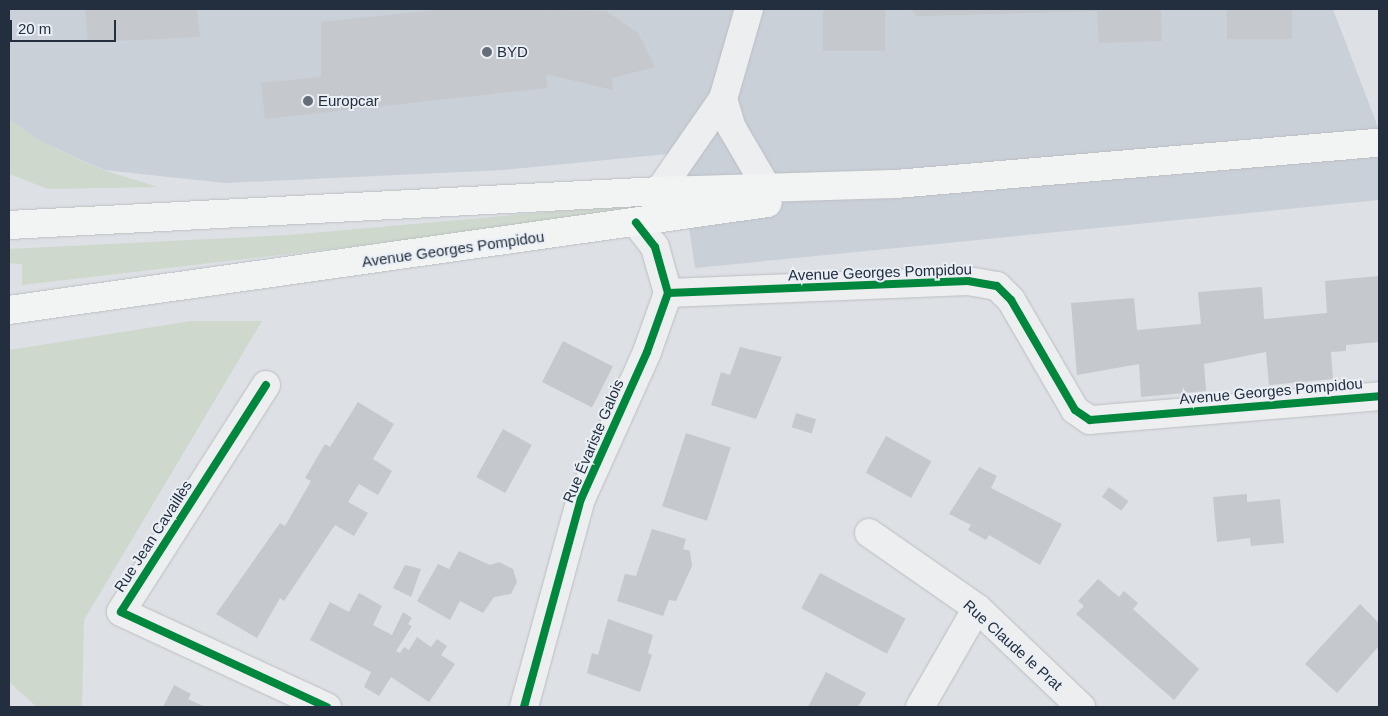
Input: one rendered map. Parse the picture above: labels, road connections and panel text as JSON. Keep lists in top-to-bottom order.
{
  "streets": {
    "main road": ["Avenue Georges Pompidou"],
    "street": ["Rue Évariste Galois", "Rue Jean Cavaillès", "Rue Claude le Prat"]
  },
  "crossings": [
    ["Avenue Georges Pompidou", "Rue Évariste Galois"]
  ],
  "places": ["BYD", "Europcar"],
  "scale_bar": "20 m"
}
